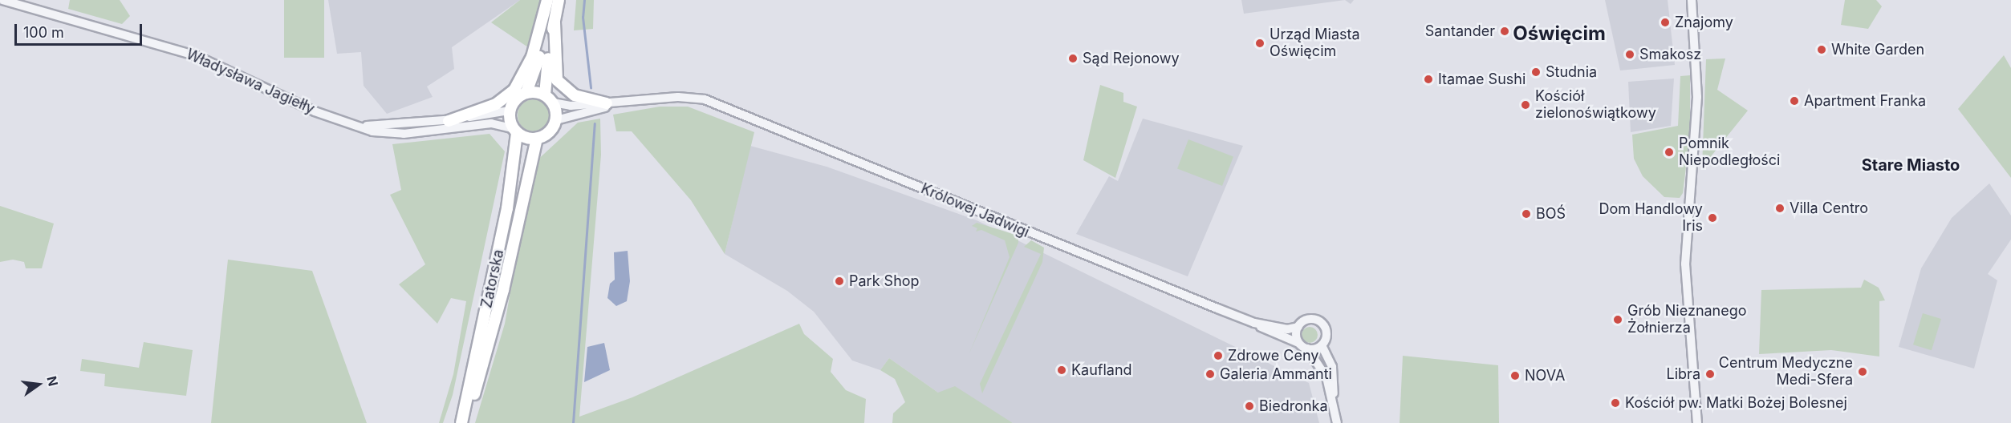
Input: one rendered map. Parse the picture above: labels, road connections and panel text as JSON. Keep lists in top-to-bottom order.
{
  "streets": {
    "main road": ["Zatorska"],
    "street": ["Władysława Jagiełły", "Królowej Jadwigi"]
  },
  "crossings": [
    ["Władysława Jagiełły", "Zatorska"]
  ],
  "districts": ["Oświęcim", "Stare Miasto"],
  "places": [
    "Znajomy",
    "Santander",
    "Urząd Miasta Oświęcim",
    "White Garden",
    "Smakosz",
    "Sąd Rejonowy",
    "Studnia",
    "Itamae Sushi",
    "Apartment Franka",
    "Kościół zielonoświątkowy",
    "Pomnik Niepodległości",
    "Villa Centro",
    "BOŚ",
    "Dom Handlowy Iris",
    "Park Shop",
    "Grób Nieznanego Żołnierza",
    "Zdrowe Ceny",
    "Kaufland",
    "Centrum Medyczne Medi-Sfera",
    "Galeria Ammanti",
    "Libra",
    "NOVA",
    "Kościół pw. Matki Bożej Bolesnej",
    "Biedronka"
  ],
  "scale_bar": "100 m",
  "north": "right"
}
